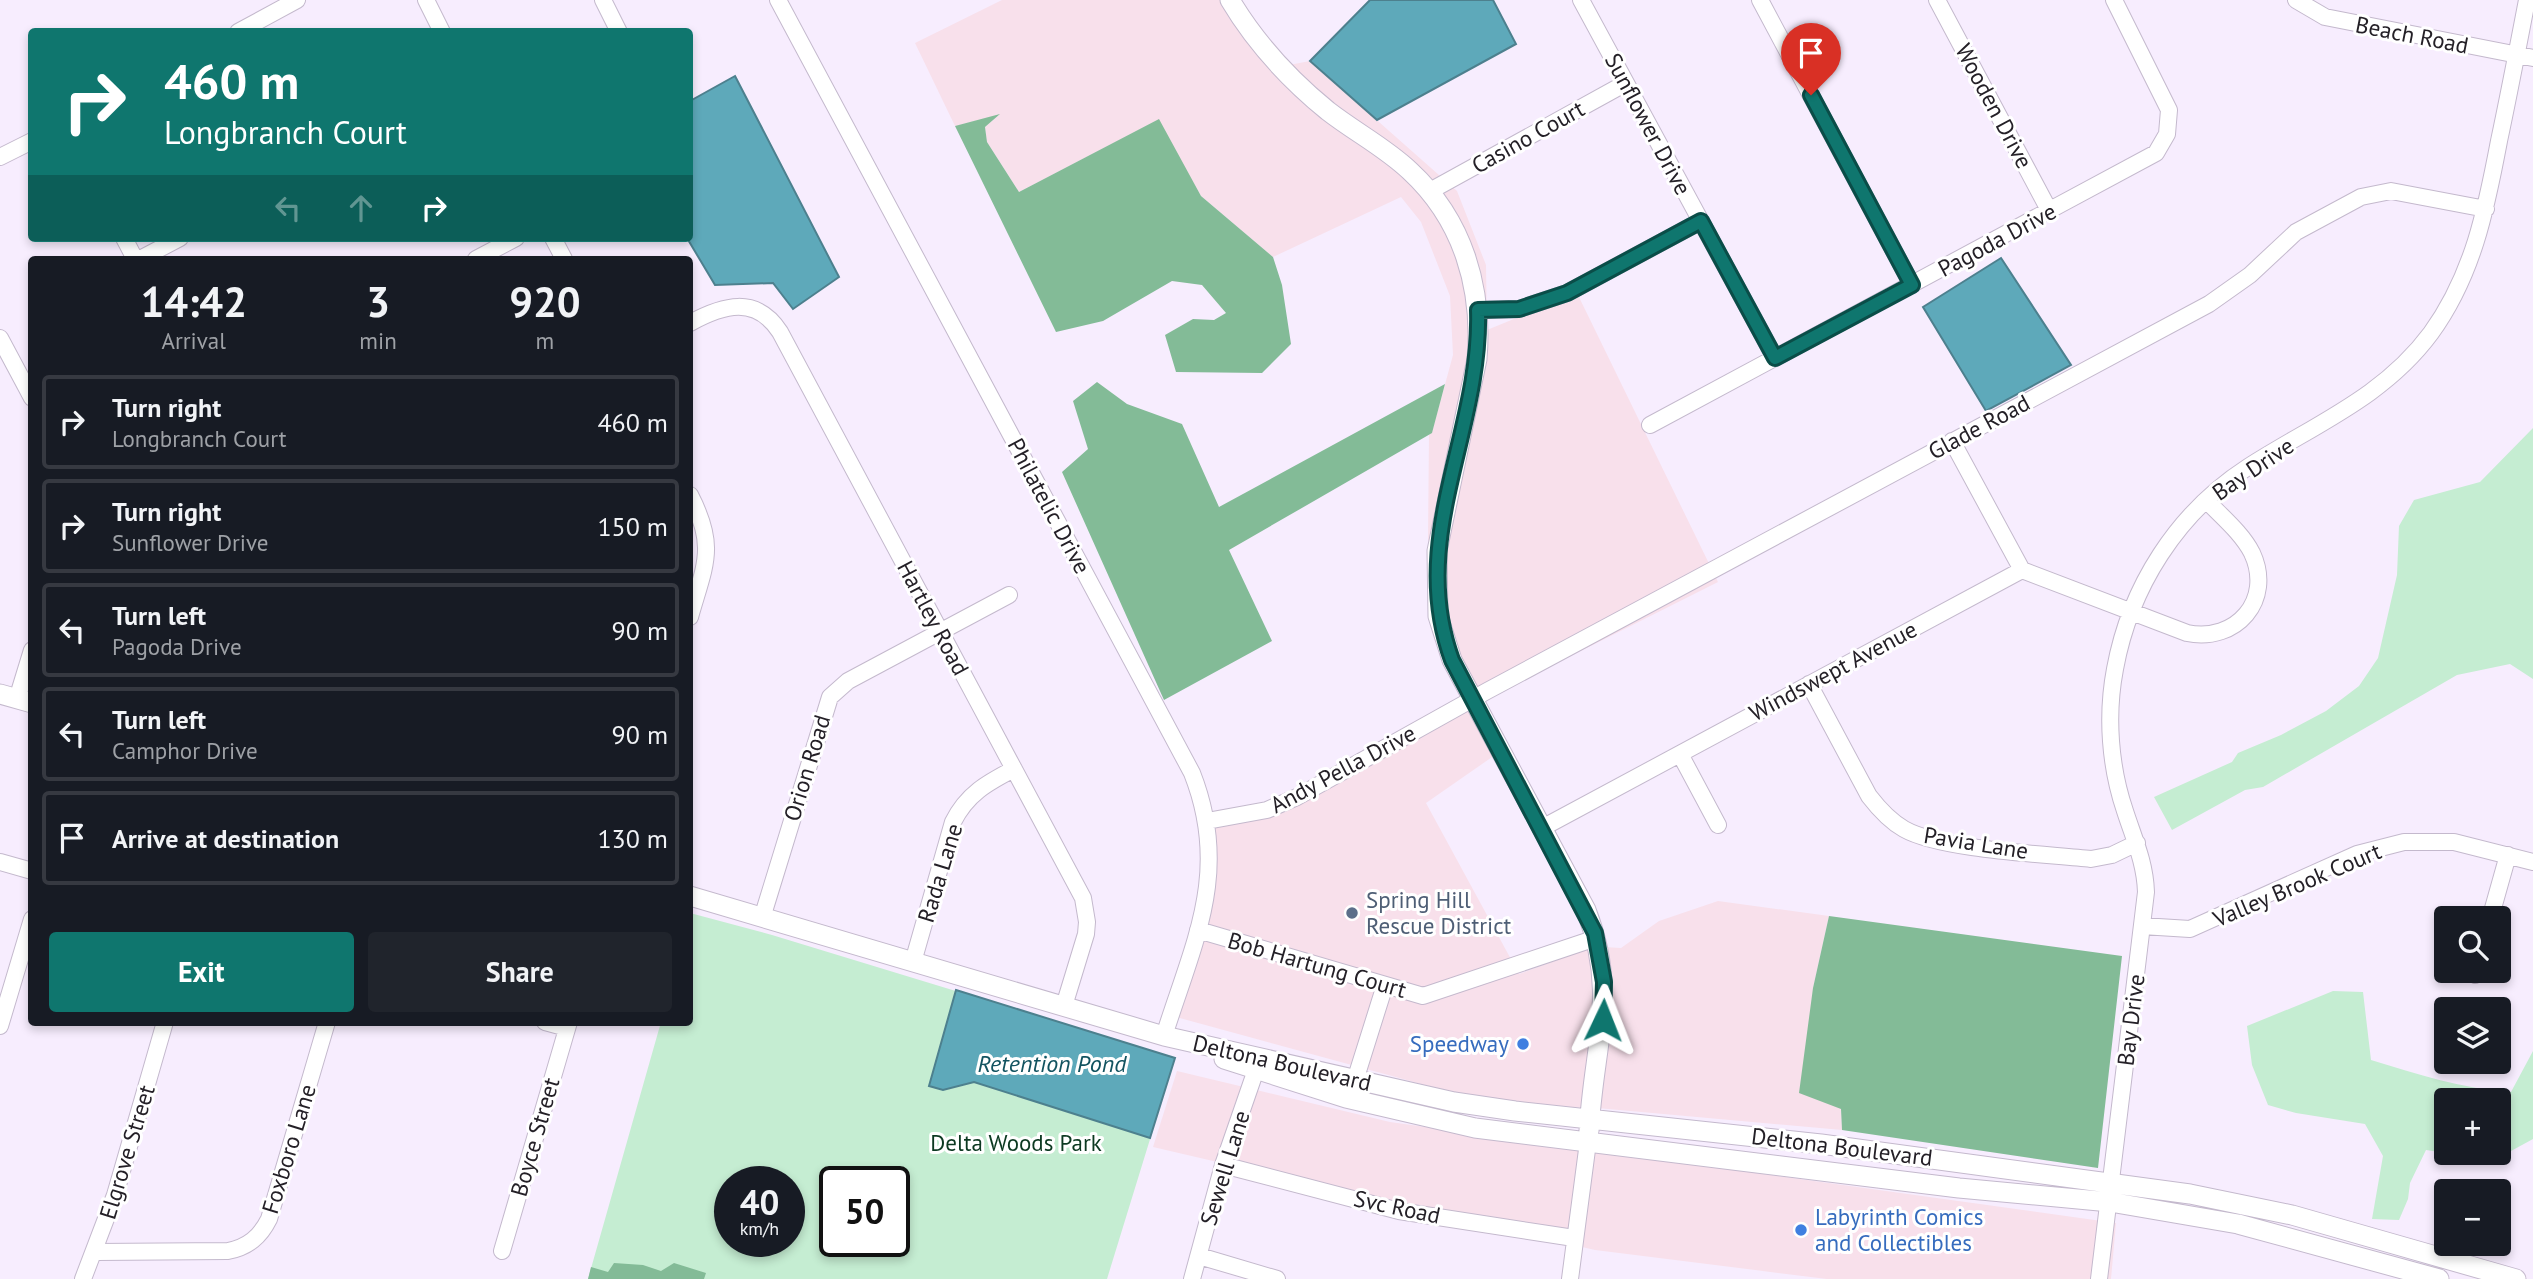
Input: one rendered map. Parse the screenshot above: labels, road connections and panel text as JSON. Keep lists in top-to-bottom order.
{
  "streets": {
    "main road": ["Deltona Boulevard"],
    "street": [
      "Beach Road",
      "Wooden Drive",
      "Sunflower Drive",
      "Casino Court",
      "Pagoda Drive",
      "Glade Road",
      "Bay Drive",
      "Philatelic Drive",
      "Hartley Road",
      "Windswept Avenue",
      "Orion Road",
      "Andy Pella Drive",
      "Pavia Lane",
      "Rada Lane",
      "Valley Brook Court",
      "Bob Hartung Court",
      "Boyce Street",
      "Foxboro Lane",
      "Elgrove Street",
      "Sewell Lane",
      "Svc Road"
    ]
  },
  "crossings": [
    ["Beach Road", "Bay Drive"],
    ["Wooden Drive", "Pagoda Drive"],
    ["Sunflower Drive", "Casino Court"],
    ["Sunflower Drive", "Pagoda Drive"],
    ["Glade Road", "Bay Drive"],
    ["Glade Road", "Andy Pella Drive"],
    ["Bay Drive", "Pavia Lane"],
    ["Bay Drive", "Valley Brook Court"],
    ["Bay Drive", "Deltona Boulevard"],
    ["Philatelic Drive", "Andy Pella Drive"],
    ["Philatelic Drive", "Bob Hartung Court"],
    ["Philatelic Drive", "Deltona Boulevard"],
    ["Hartley Road", "Orion Road"],
    ["Hartley Road", "Rada Lane"],
    ["Hartley Road", "Deltona Boulevard"],
    ["Windswept Avenue", "Pavia Lane"],
    ["Orion Road", "Deltona Boulevard"],
    ["Rada Lane", "Deltona Boulevard"],
    ["Deltona Boulevard", "Sewell Lane"],
    ["Foxboro Lane", "Elgrove Street"],
    ["Sewell Lane", "Svc Road"]
  ],
  "water": ["Retention Pond"],
  "parks": ["Delta Woods Park"],
  "places": ["Spring Hill Rescue District", "Speedway", "Labyrinth Comics and Collectibles"],
  "page": {
    "turn": ["460 m", "Longbranch Court"],
    "eta": [
      "14:42",
      "Arrival",
      "3",
      "min",
      "920",
      "m"
    ],
    "list": [
      {
        "name": "Turn right",
        "note": "Longbranch Court",
        "value": "460 m"
      },
      {
        "name": "Turn right",
        "note": "Sunflower Drive",
        "value": "150 m"
      },
      {
        "name": "Turn left",
        "note": "Pagoda Drive",
        "value": "90 m"
      },
      {
        "name": "Turn left",
        "note": "Camphor Drive",
        "value": "90 m"
      },
      {
        "name": "Arrive at destination",
        "value": "130 m"
      }
    ],
    "map_buttons": ["+", "−"],
    "buttons": ["Exit", "Share"],
    "speed": "40 km/h",
    "limit": "50"
  }
}
